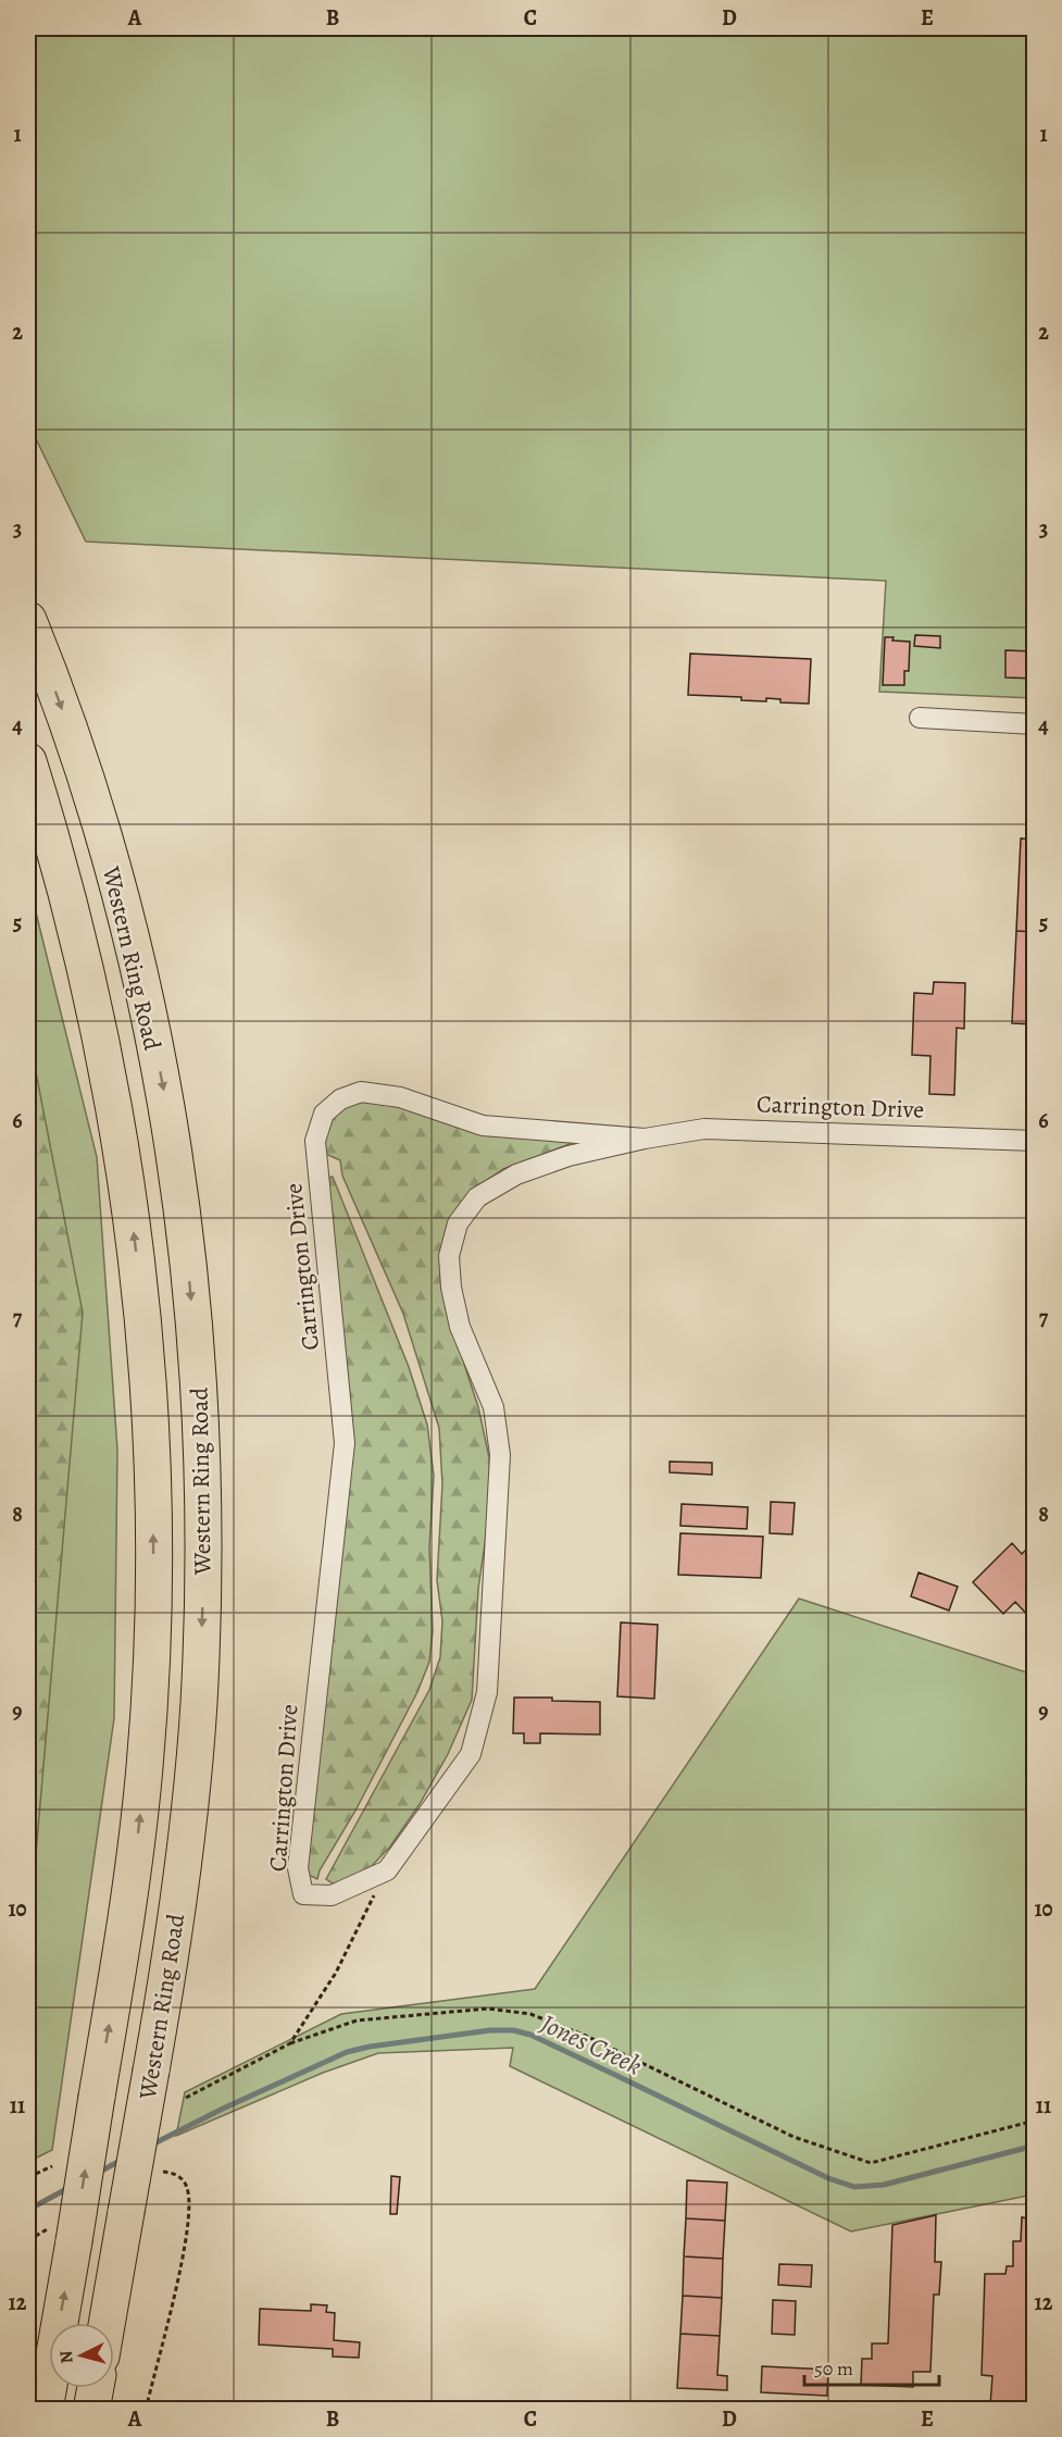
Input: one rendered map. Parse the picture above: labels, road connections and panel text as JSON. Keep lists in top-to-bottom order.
{
  "streets": {
    "highway": ["Western Ring Road"],
    "street": ["Carrington Drive"]
  },
  "water": ["Jones Creek"],
  "scale_bar": "50 m",
  "north": "left",
  "grid": {
    "columns": [
      "A",
      "B",
      "C",
      "D",
      "E"
    ],
    "rows": [
      "1",
      "2",
      "3",
      "4",
      "5",
      "6",
      "7",
      "8",
      "9",
      "10",
      "11",
      "12"
    ]
  }
}
